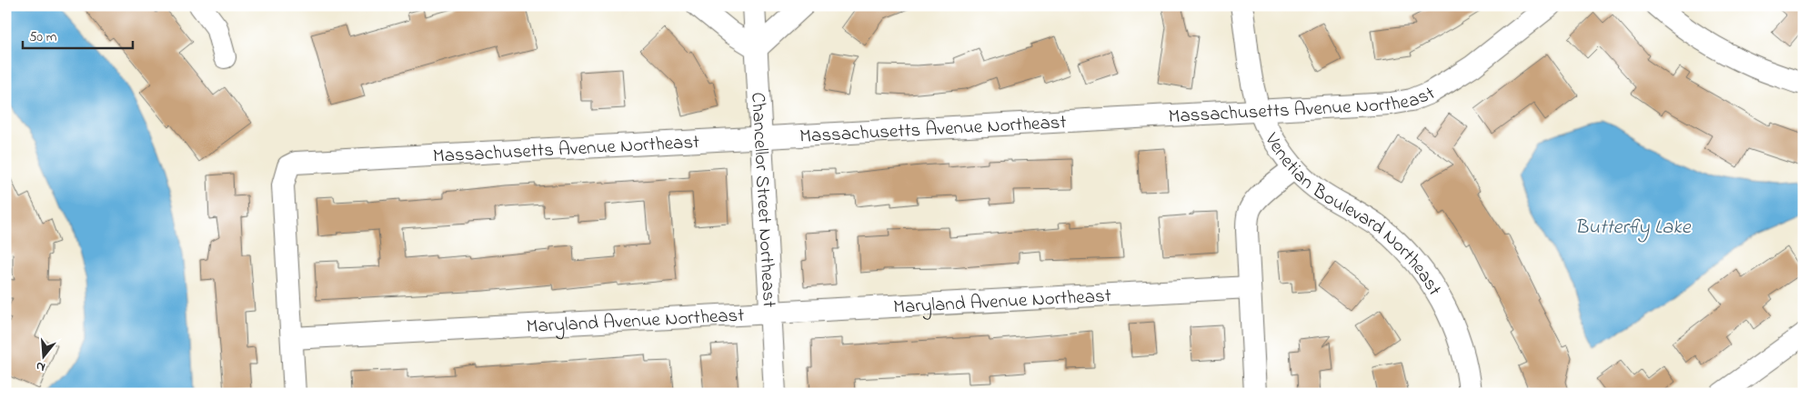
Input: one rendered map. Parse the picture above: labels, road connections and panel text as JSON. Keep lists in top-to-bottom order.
{
  "streets": {
    "street": [
      "Massachusetts Avenue Northeast",
      "Chancellor Street Northeast",
      "Venetian Boulevard Northeast",
      "Maryland Avenue Northeast"
    ]
  },
  "crossings": [
    ["Massachusetts Avenue Northeast", "Chancellor Street Northeast"],
    ["Massachusetts Avenue Northeast", "Venetian Boulevard Northeast"],
    ["Massachusetts Avenue Northeast", "Maryland Avenue Northeast"],
    ["Chancellor Street Northeast", "Maryland Avenue Northeast"]
  ],
  "water": ["Butterfly Lake"],
  "scale_bar": "50 m",
  "north": "bottom"
}
